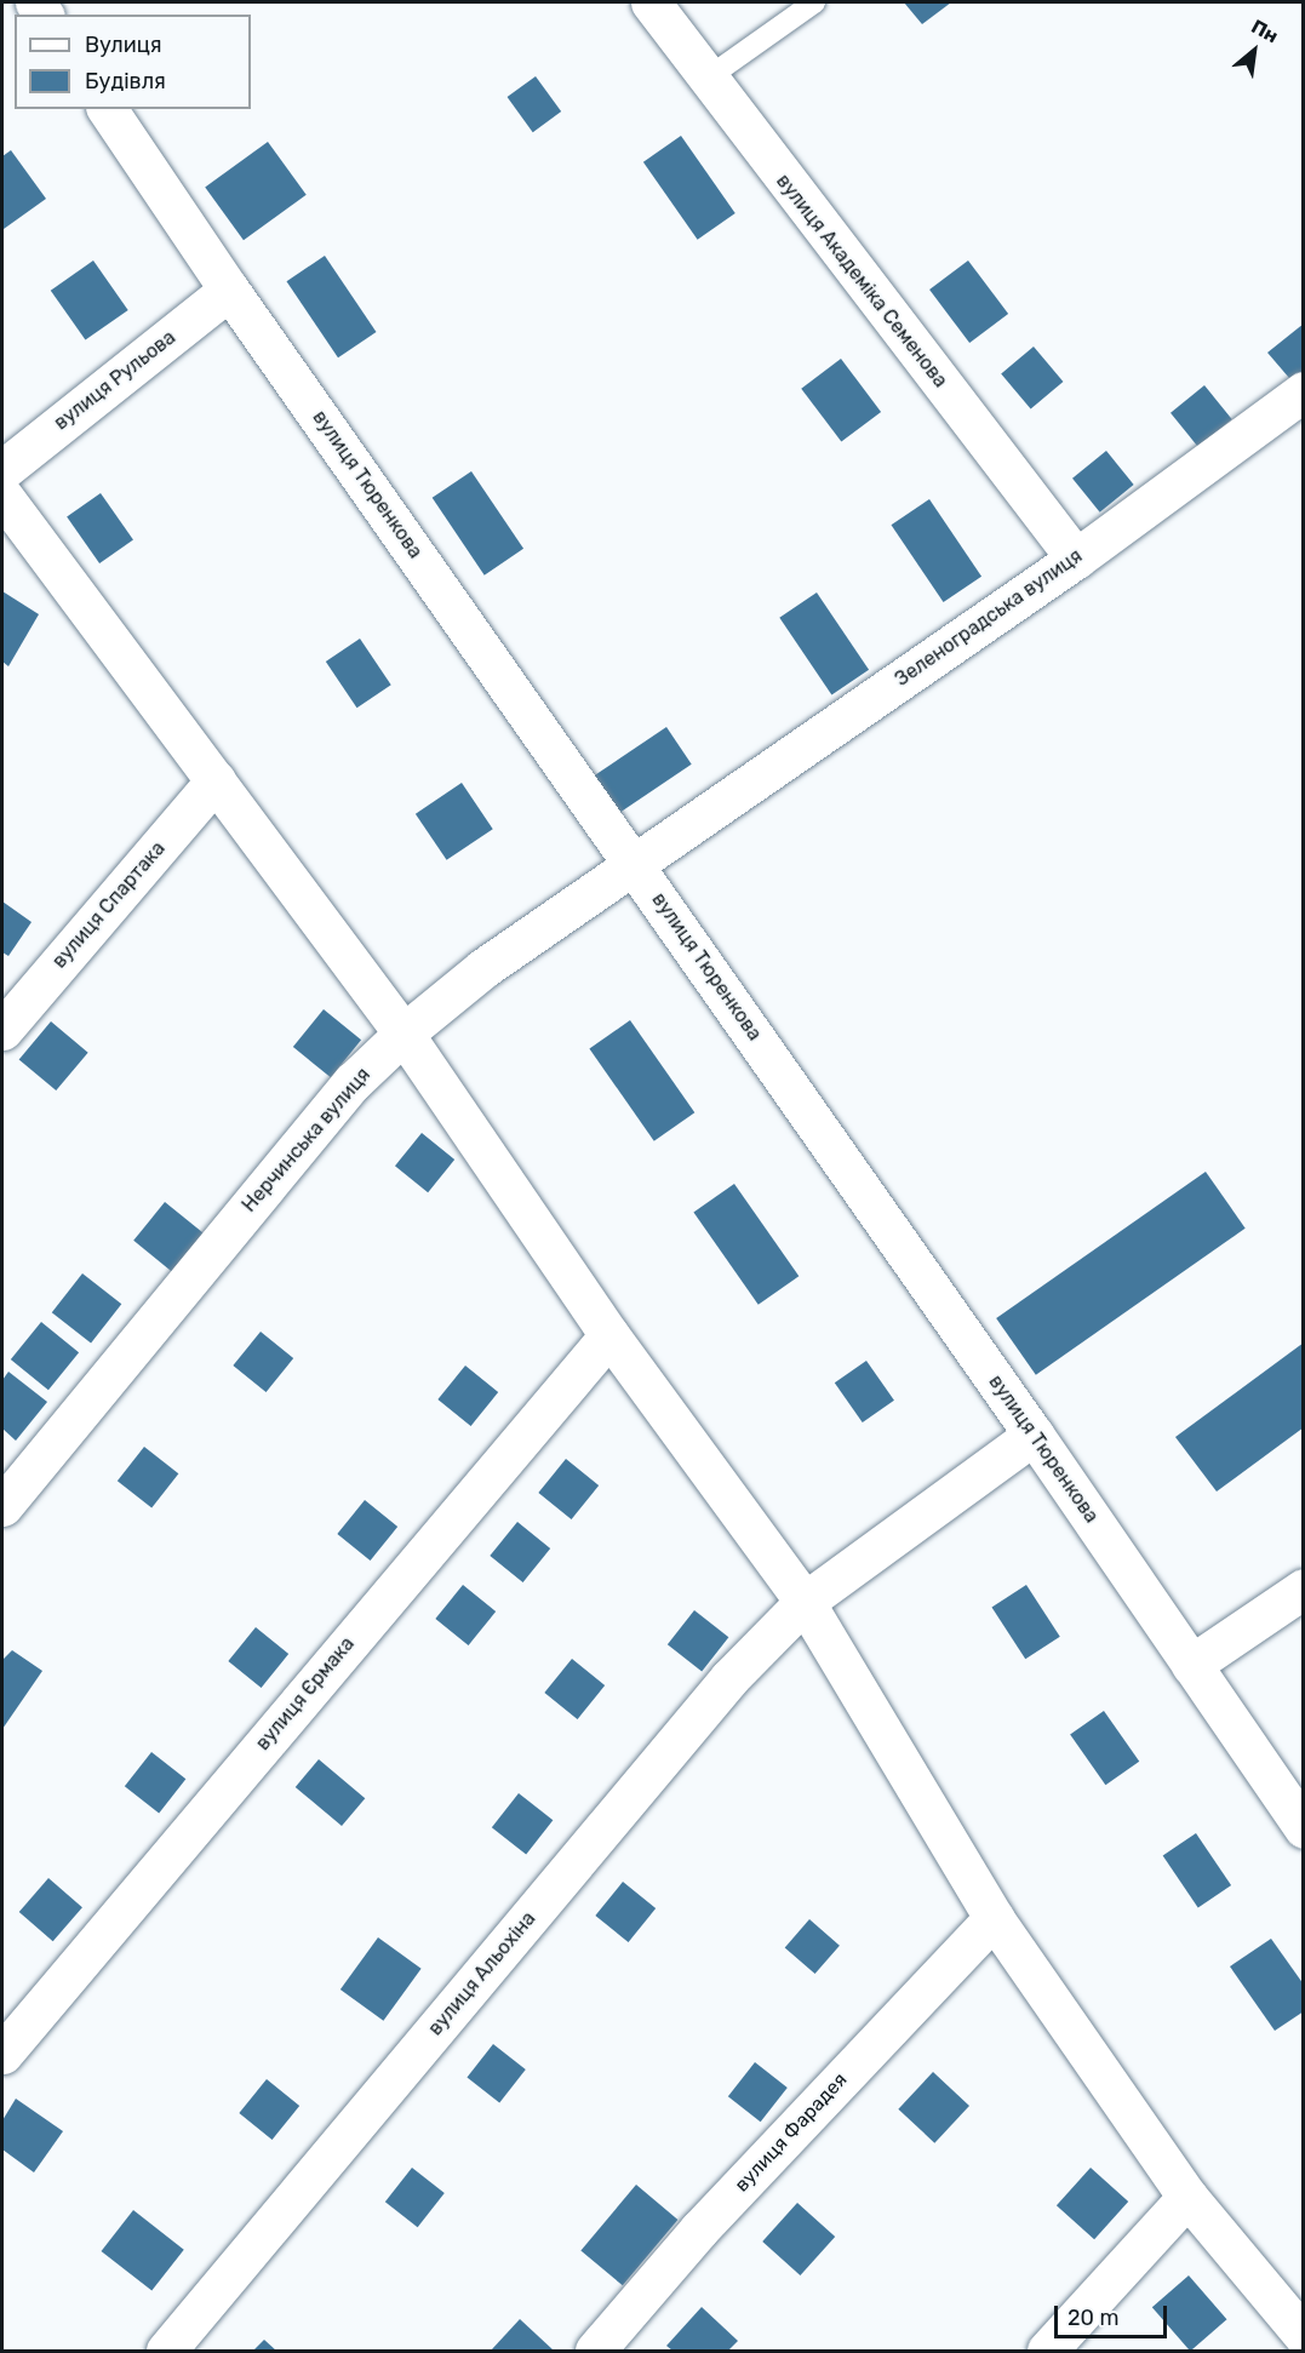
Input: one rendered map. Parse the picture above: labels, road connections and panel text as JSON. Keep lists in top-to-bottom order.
{
  "streets": {
    "street": [
      "вулиця Академіка Семенова",
      "вулиця Рульова",
      "вулиця Тюренкова",
      "Зеленоградська вулиця",
      "вулиця Спартака",
      "Нерчинська вулиця",
      "вулиця Єрмака",
      "вулиця Альохіна",
      "вулиця Фарадея"
    ]
  },
  "crossings": [
    ["вулиця Академіка Семенова", "Зеленоградська вулиця"],
    ["вулиця Рульова", "вулиця Тюренкова"],
    ["вулиця Тюренкова", "Нерчинська вулиця"],
    ["вулиця Тюренкова", "вулиця Альохіна"],
    ["Зеленоградська вулиця", "Нерчинська вулиця"]
  ],
  "legend": ["Вулиця", "Будівля"],
  "scale_bar": "20 m",
  "north": "top right"
}
